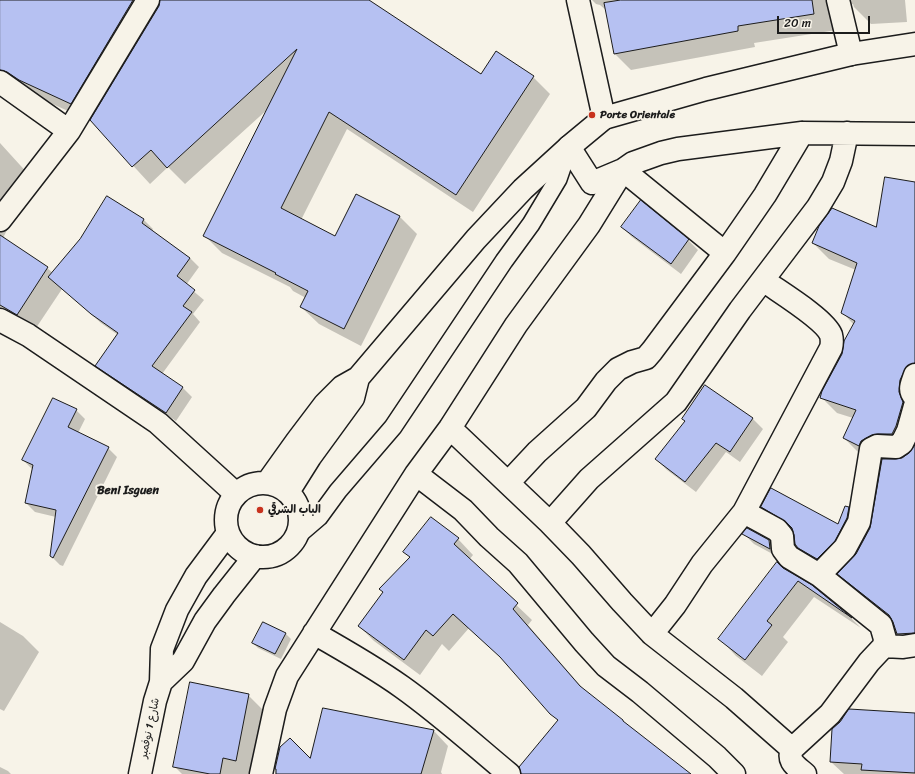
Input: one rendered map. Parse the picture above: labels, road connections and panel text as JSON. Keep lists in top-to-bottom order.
{
  "streets": {
    "street": ["شارع 1 نوفمبر"]
  },
  "districts": ["Beni Isguen"],
  "places": ["Porte Orientale", "الباب الشرقي"],
  "scale_bar": "20 m"
}
